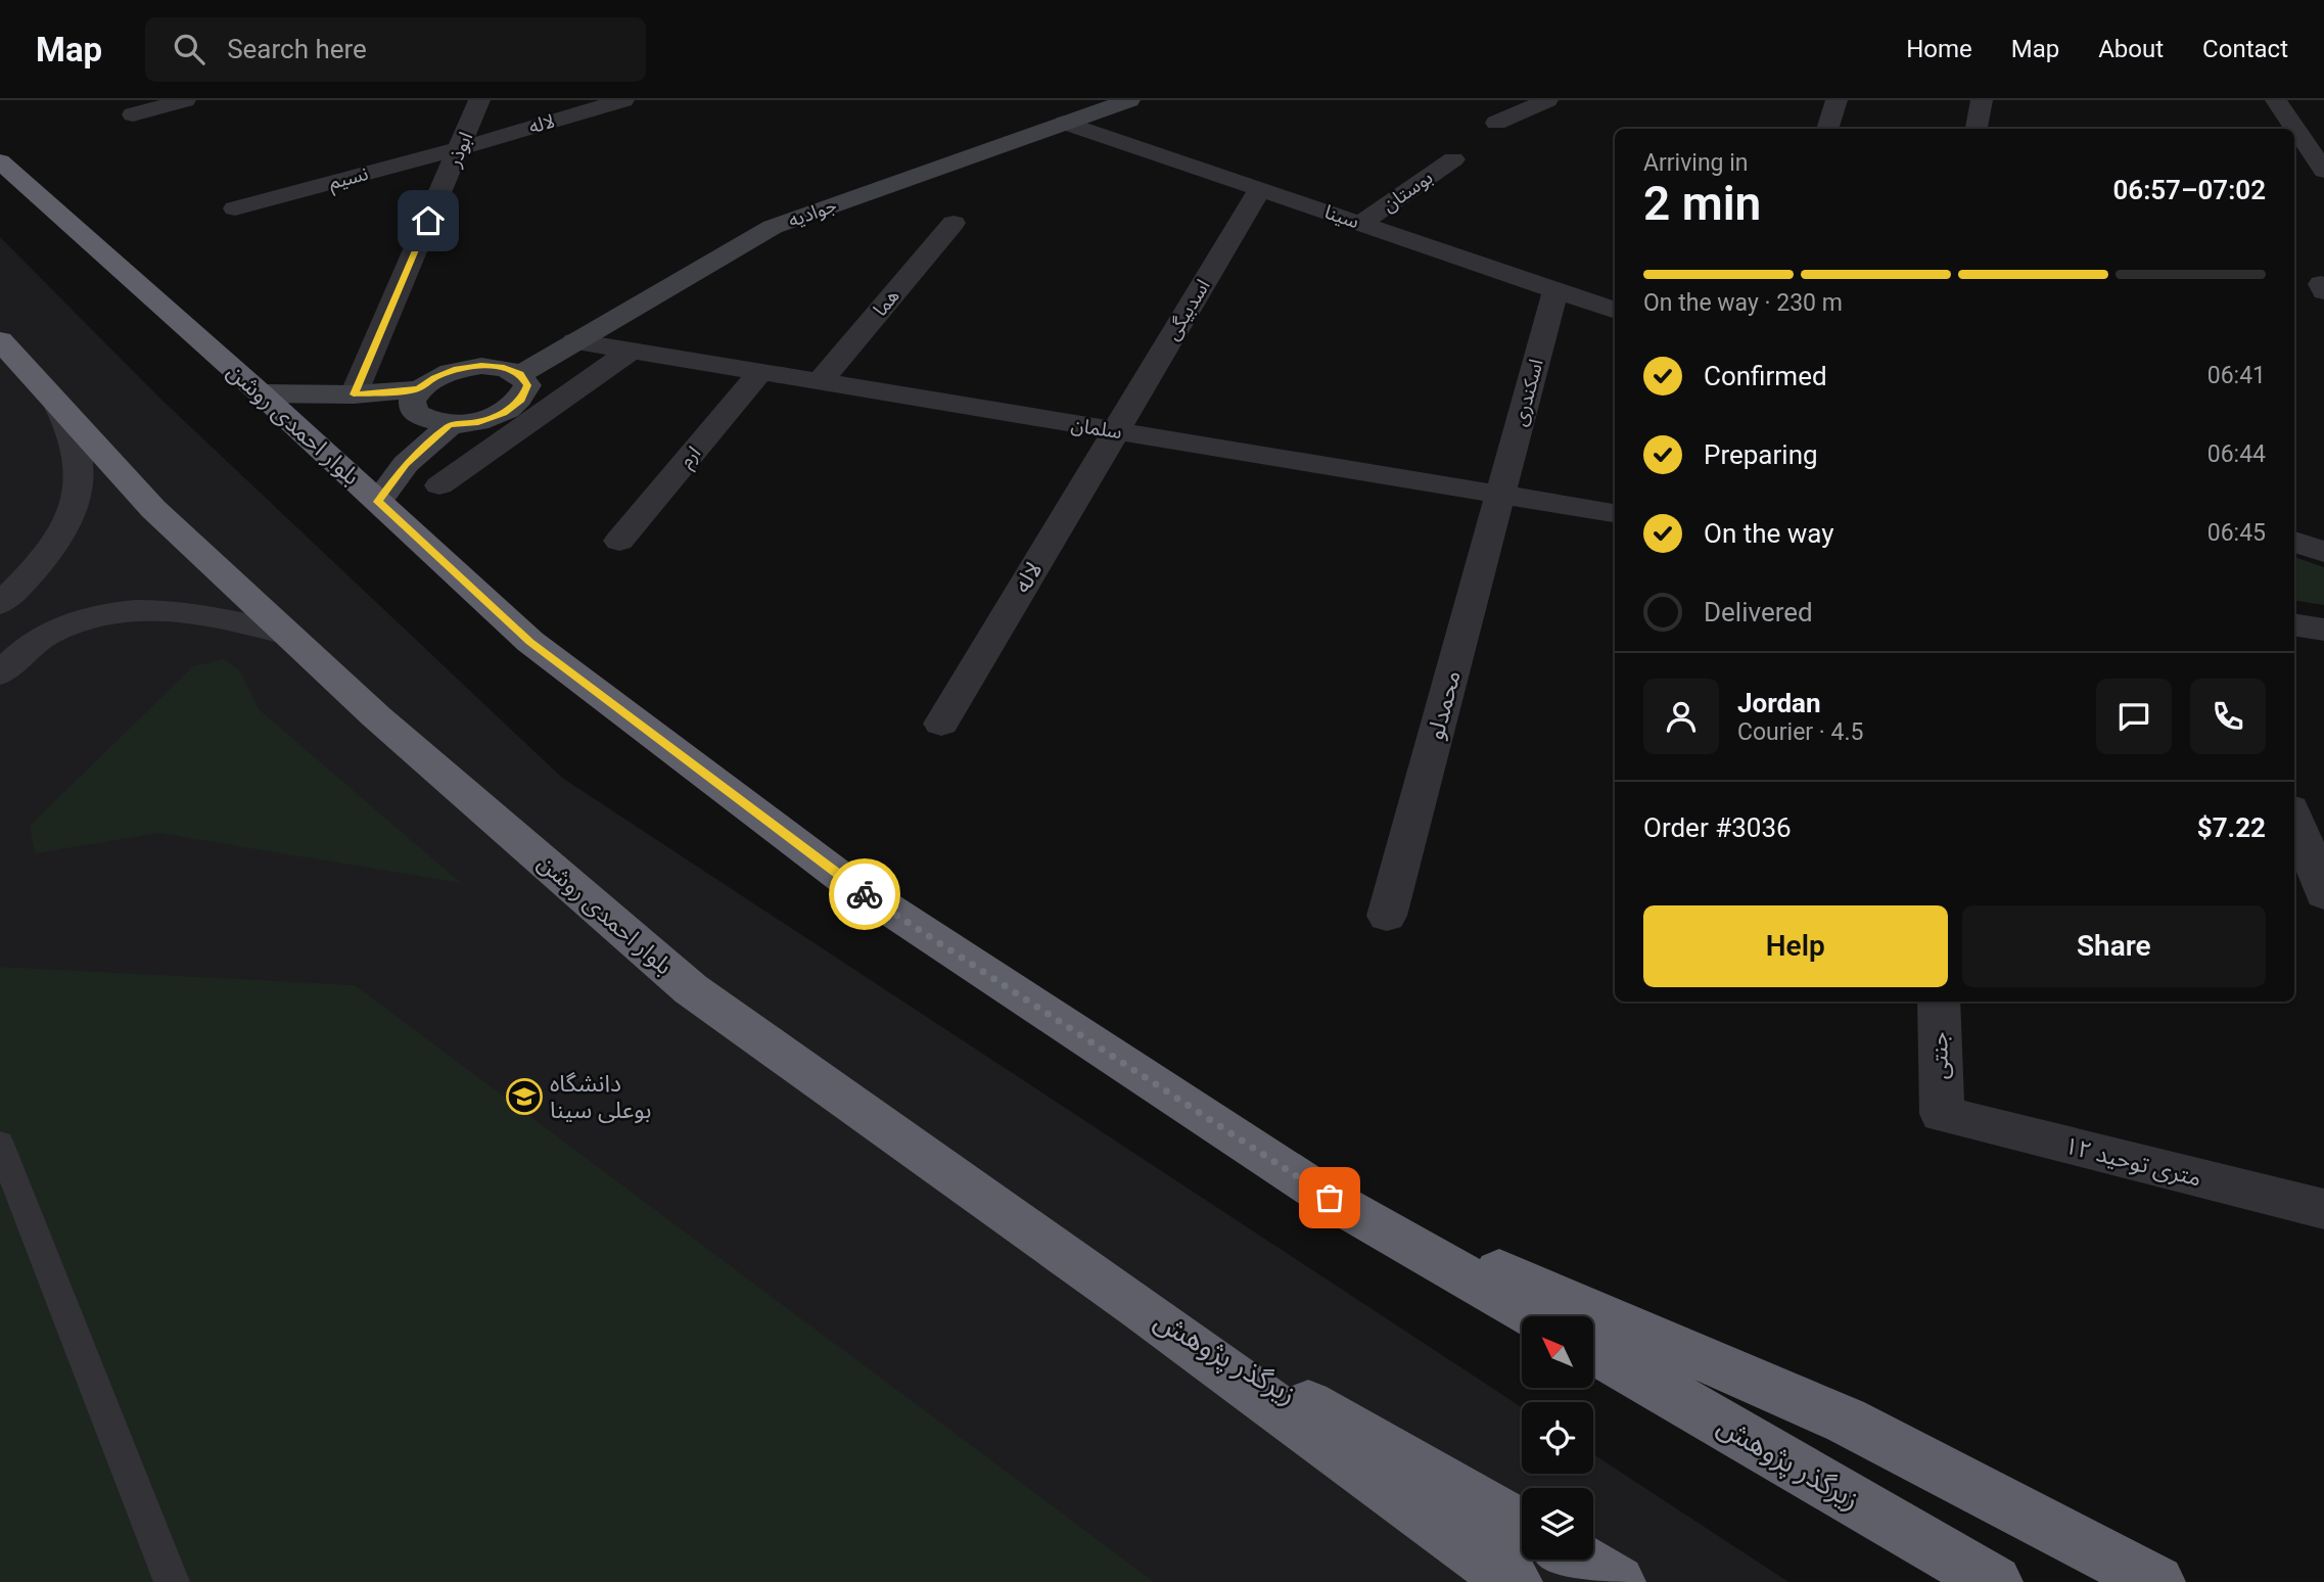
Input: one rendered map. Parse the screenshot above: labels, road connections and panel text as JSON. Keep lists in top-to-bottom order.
{
  "streets": {
    "highway": ["بلوار احمدی روشن", "زیرگذر پژوهش"],
    "main road": ["جوادیه"],
    "street": [
      "لاله",
      "ابوذر",
      "نسیم",
      "بوستان",
      "سینا",
      "هما",
      "اسدبیگی",
      "اسکندری",
      "سلمان",
      "ارم",
      "محمدلو",
      "جنتی",
      "۱۲ متری توحید"
    ]
  },
  "crossings": [
    ["لاله", "ابوذر"],
    ["لاله", "نسیم"],
    ["لاله", "اسدبیگی"],
    ["لاله", "سلمان"],
    ["ابوذر", "نسیم"],
    ["بوستان", "سینا"],
    ["جوادیه", "سینا"],
    ["جوادیه", "سلمان"],
    ["سینا", "اسدبیگی"],
    ["سینا", "اسکندری"],
    ["هما", "سلمان"],
    ["اسدبیگی", "سلمان"],
    ["اسکندری", "سلمان"],
    ["اسکندری", "محمدلو"],
    ["بلوار احمدی روشن", "زیرگذر پژوهش"],
    ["سلمان", "ارم"],
    ["سلمان", "محمدلو"],
    ["جنتی", "۱۲ متری توحید"]
  ],
  "places": {
    "school or university": ["دانشگاه بوعلی سینا"]
  },
  "north": "top left",
  "page": {
    "header": "Map",
    "search": "Search here",
    "nav": [
      "Home",
      "Map",
      "About",
      "Contact"
    ],
    "heading": ["2 min", "Arriving in", "06:57–07:02"],
    "panel": [
      "Jordan",
      "Courier · 4.5",
      "Order #3036",
      "$7.22"
    ],
    "bar": "On the way · 230 m",
    "list": [
      ["Confirmed", "06:41"],
      ["Preparing", "06:44"],
      ["On the way", "06:45"],
      "Delivered"
    ],
    "buttons": ["Help", "Share"]
  }
}
